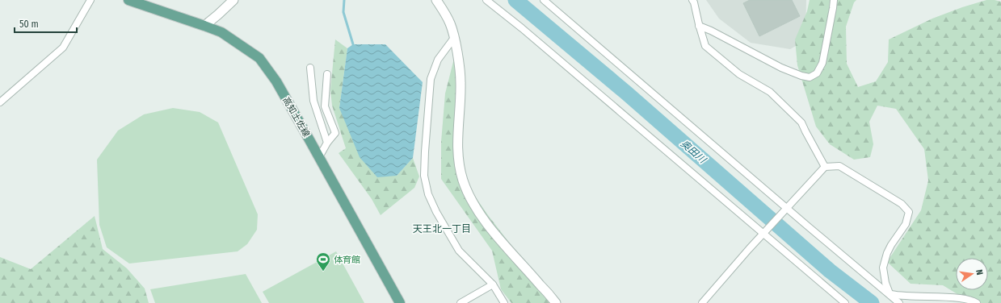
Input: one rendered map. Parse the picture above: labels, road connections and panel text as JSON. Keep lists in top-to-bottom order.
{
  "streets": {
    "main road": ["高知土佐線"]
  },
  "districts": ["天王北一丁目"],
  "water": ["奥田川"],
  "places": {
    "sports": ["体育館"]
  },
  "scale_bar": "50 m",
  "north": "right"
}
